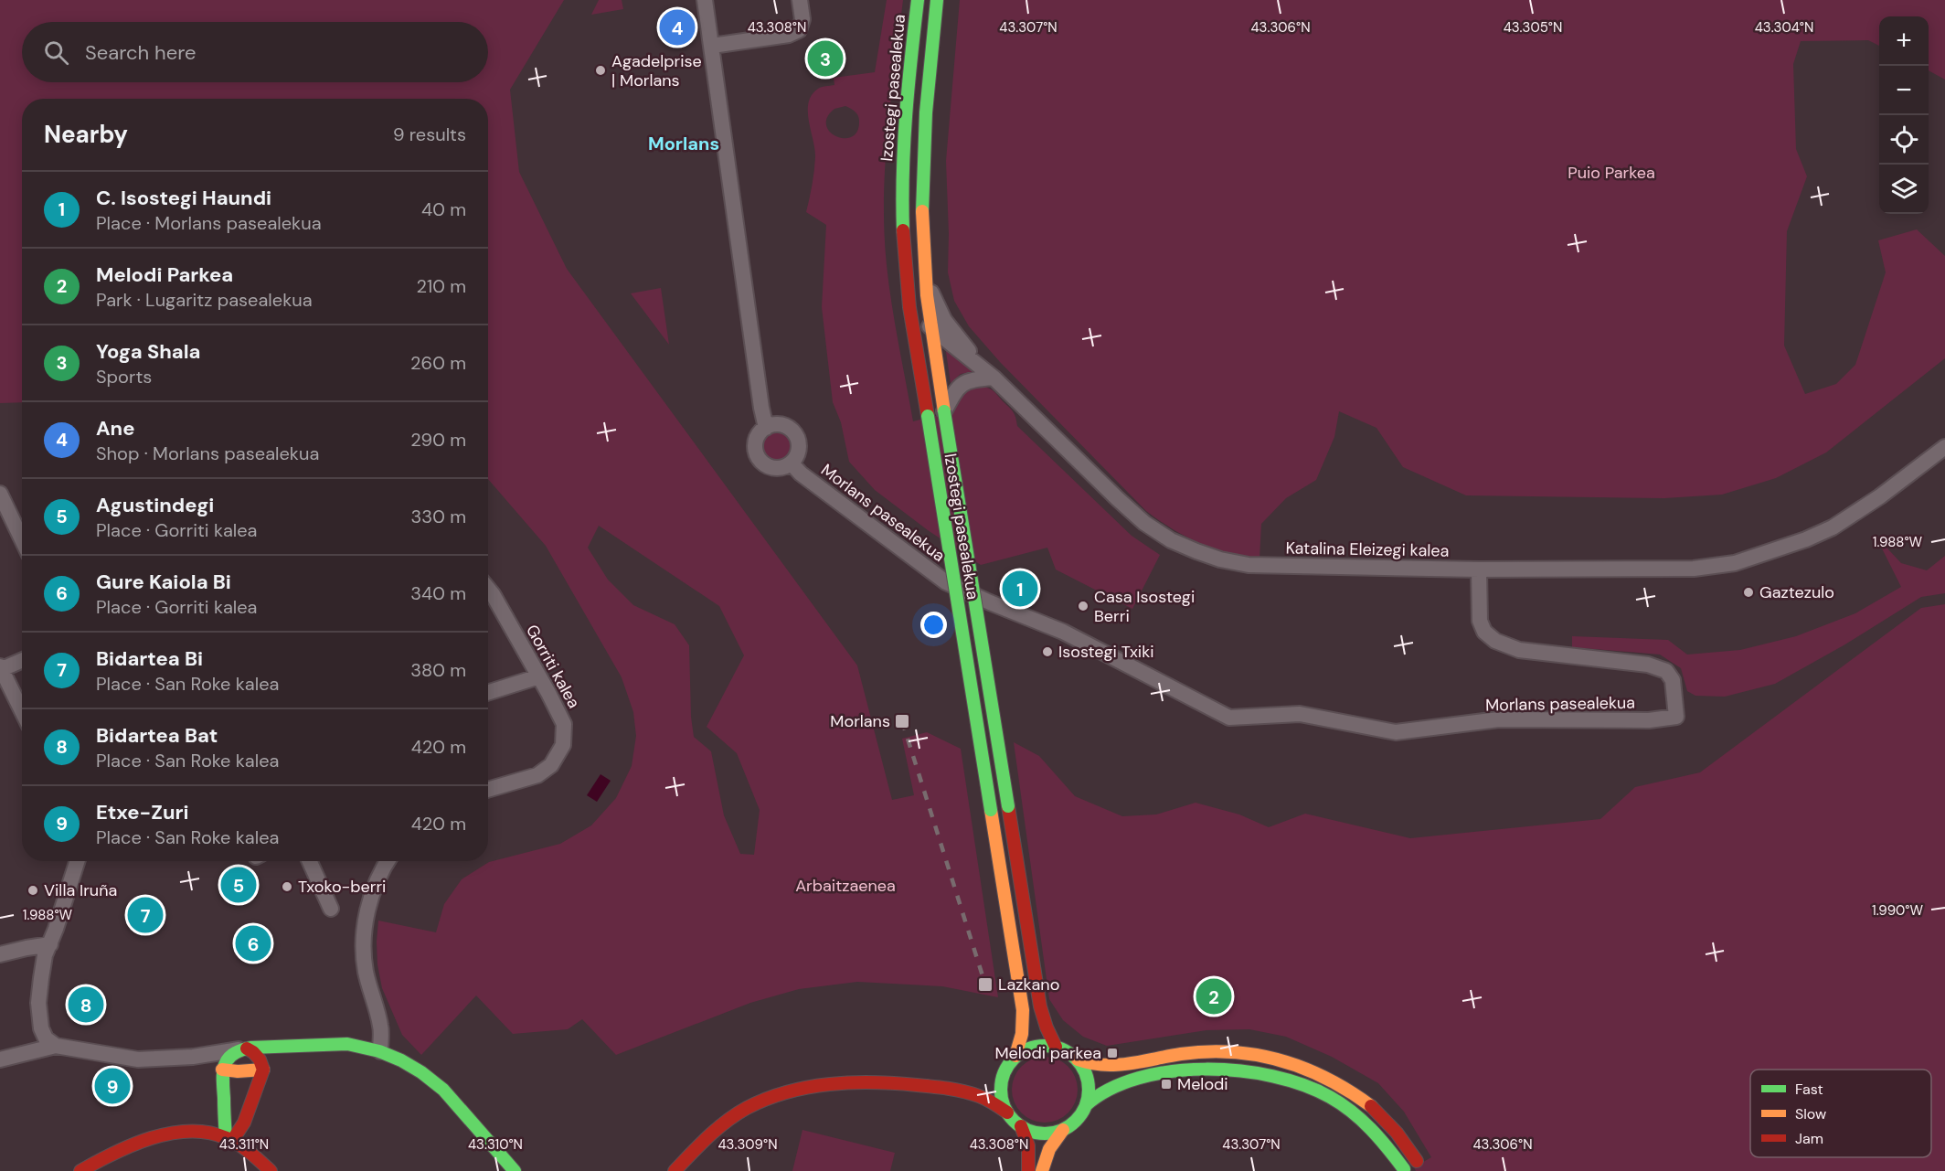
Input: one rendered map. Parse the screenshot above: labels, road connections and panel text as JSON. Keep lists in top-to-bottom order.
{
  "streets": {
    "main road": ["Izostegi pasealekua"],
    "street": ["Morlans pasealekua", "Katalina Eleizegi kalea", "Gorriti kalea"]
  },
  "crossings": [
    ["Izostegi pasealekua", "Katalina Eleizegi kalea"],
    ["Morlans pasealekua", "Katalina Eleizegi kalea"]
  ],
  "districts": ["Morlans"],
  "parks": ["Puio Parkea", "Arbaitzaenea"],
  "places": {
    "other": [
      "Agadelprise | Morlans",
      "Gaztezulo",
      "Casa Isostegi Berri",
      "Isostegi Txiki",
      "Txoko-berri",
      "Villa Iruña"
    ],
    "transit": [
      "Morlans",
      "Lazkano",
      "Melodi parkea",
      "Melodi"
    ]
  },
  "legend": ["Fast", "Slow", "Jam"],
  "page": {
    "pins": [
      "4",
      "3",
      "1",
      "5",
      "7",
      "6",
      "2",
      "8",
      "9"
    ],
    "map_buttons": ["+", "−"],
    "search": "Search here",
    "heading": ["Nearby", "9 results"],
    "list": [
      {
        "mark": "1",
        "name": "C. Isostegi Haundi",
        "note": "Place · Morlans pasealekua",
        "value": "40 m"
      },
      {
        "mark": "2",
        "name": "Melodi Parkea",
        "note": "Park · Lugaritz pasealekua",
        "value": "210 m"
      },
      {
        "mark": "3",
        "name": "Yoga Shala",
        "note": "Sports",
        "value": "260 m"
      },
      {
        "mark": "4",
        "name": "Ane",
        "note": "Shop · Morlans pasealekua",
        "value": "290 m"
      },
      {
        "mark": "5",
        "name": "Agustindegi",
        "note": "Place · Gorriti kalea",
        "value": "330 m"
      },
      {
        "mark": "6",
        "name": "Gure Kaiola Bi",
        "note": "Place · Gorriti kalea",
        "value": "340 m"
      },
      {
        "mark": "7",
        "name": "Bidartea Bi",
        "note": "Place · San Roke kalea",
        "value": "380 m"
      },
      {
        "mark": "8",
        "name": "Bidartea Bat",
        "note": "Place · San Roke kalea",
        "value": "420 m"
      },
      {
        "mark": "9",
        "name": "Etxe-Zuri",
        "note": "Place · San Roke kalea",
        "value": "420 m"
      }
    ]
  },
  "coordinates": [
    "43.308°N",
    "43.307°N",
    "43.306°N",
    "43.305°N",
    "43.304°N",
    "1.988°W",
    "1.990°W",
    "43.311°N",
    "43.310°N",
    "43.309°N"
  ]
}
